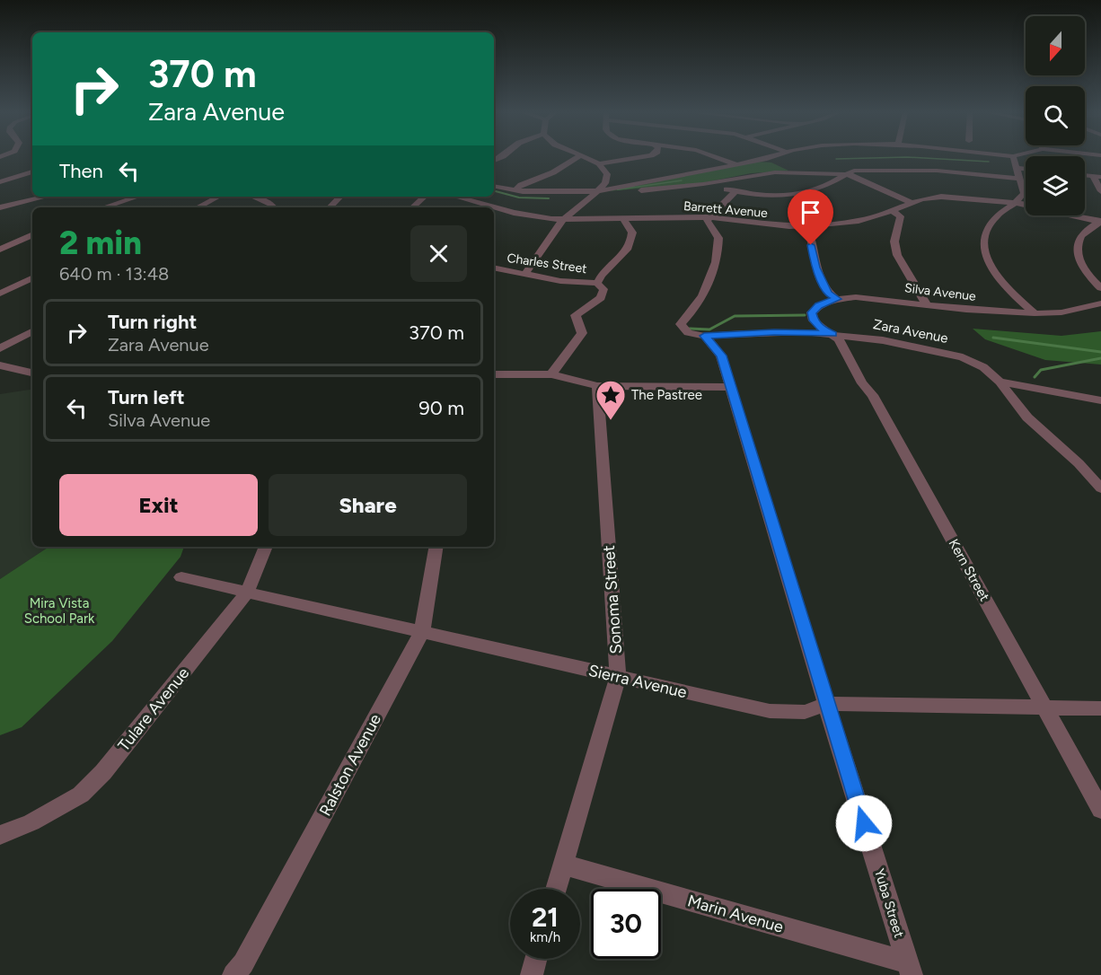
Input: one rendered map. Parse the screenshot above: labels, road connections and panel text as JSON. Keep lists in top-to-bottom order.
{
  "streets": {
    "street": [
      "Barrett Avenue",
      "Charles Street",
      "Silva Avenue",
      "Zara Avenue",
      "Kern Street",
      "Sonoma Street",
      "Sierra Avenue",
      "Tulare Avenue",
      "Ralston Avenue",
      "Yuba Street",
      "Marin Avenue"
    ]
  },
  "crossings": [
    ["Barrett Avenue", "Yuba Street"],
    ["Silva Avenue", "Zara Avenue"],
    ["Silva Avenue", "Kern Street"],
    ["Zara Avenue", "Kern Street"],
    ["Zara Avenue", "Yuba Street"],
    ["Kern Street", "Sierra Avenue"],
    ["Sonoma Street", "Sierra Avenue"],
    ["Sonoma Street", "Marin Avenue"],
    ["Sierra Avenue", "Tulare Avenue"],
    ["Sierra Avenue", "Ralston Avenue"],
    ["Sierra Avenue", "Yuba Street"],
    ["Yuba Street", "Marin Avenue"]
  ],
  "parks": ["Mira Vista School Park"],
  "places": {
    "place": ["The Pastree"]
  },
  "north": "bottom",
  "page": {
    "turn": ["370 m", "Zara Avenue"],
    "then": "Then",
    "heading": ["2 min", "640 m · 13:48"],
    "list": [
      {
        "name": "Turn right",
        "note": "Zara Avenue",
        "value": "370 m"
      },
      {
        "name": "Turn left",
        "note": "Silva Avenue",
        "value": "90 m"
      }
    ],
    "buttons": ["Exit", "Share"],
    "speed": "21 km/h",
    "limit": "30"
  }
}
